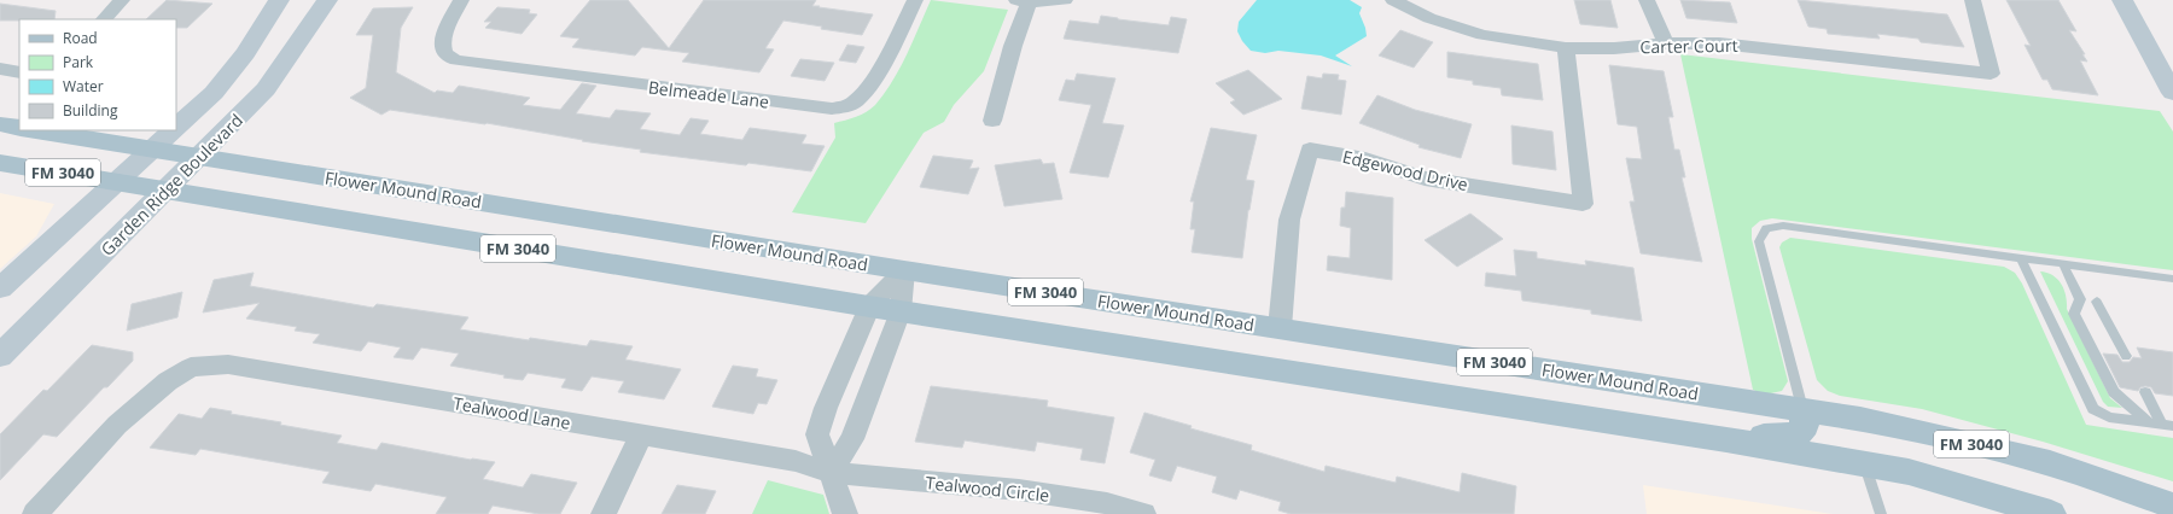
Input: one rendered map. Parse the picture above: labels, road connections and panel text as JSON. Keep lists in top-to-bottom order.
{
  "streets": {
    "main road": ["FM 3040", "Garden Ridge Boulevard", "Flower Mound Road"],
    "street": [
      "Carter Court",
      "Belmeade Lane",
      "Edgewood Drive",
      "Tealwood Lane",
      "Tealwood Circle"
    ]
  },
  "crossings": [
    ["Carter Court", "Edgewood Drive"],
    ["Edgewood Drive", "Flower Mound Road"],
    ["FM 3040", "Garden Ridge Boulevard"],
    ["Garden Ridge Boulevard", "Flower Mound Road"],
    ["Tealwood Lane", "Tealwood Circle"]
  ],
  "legend": [
    "Road",
    "Park",
    "Water",
    "Building"
  ]
}
